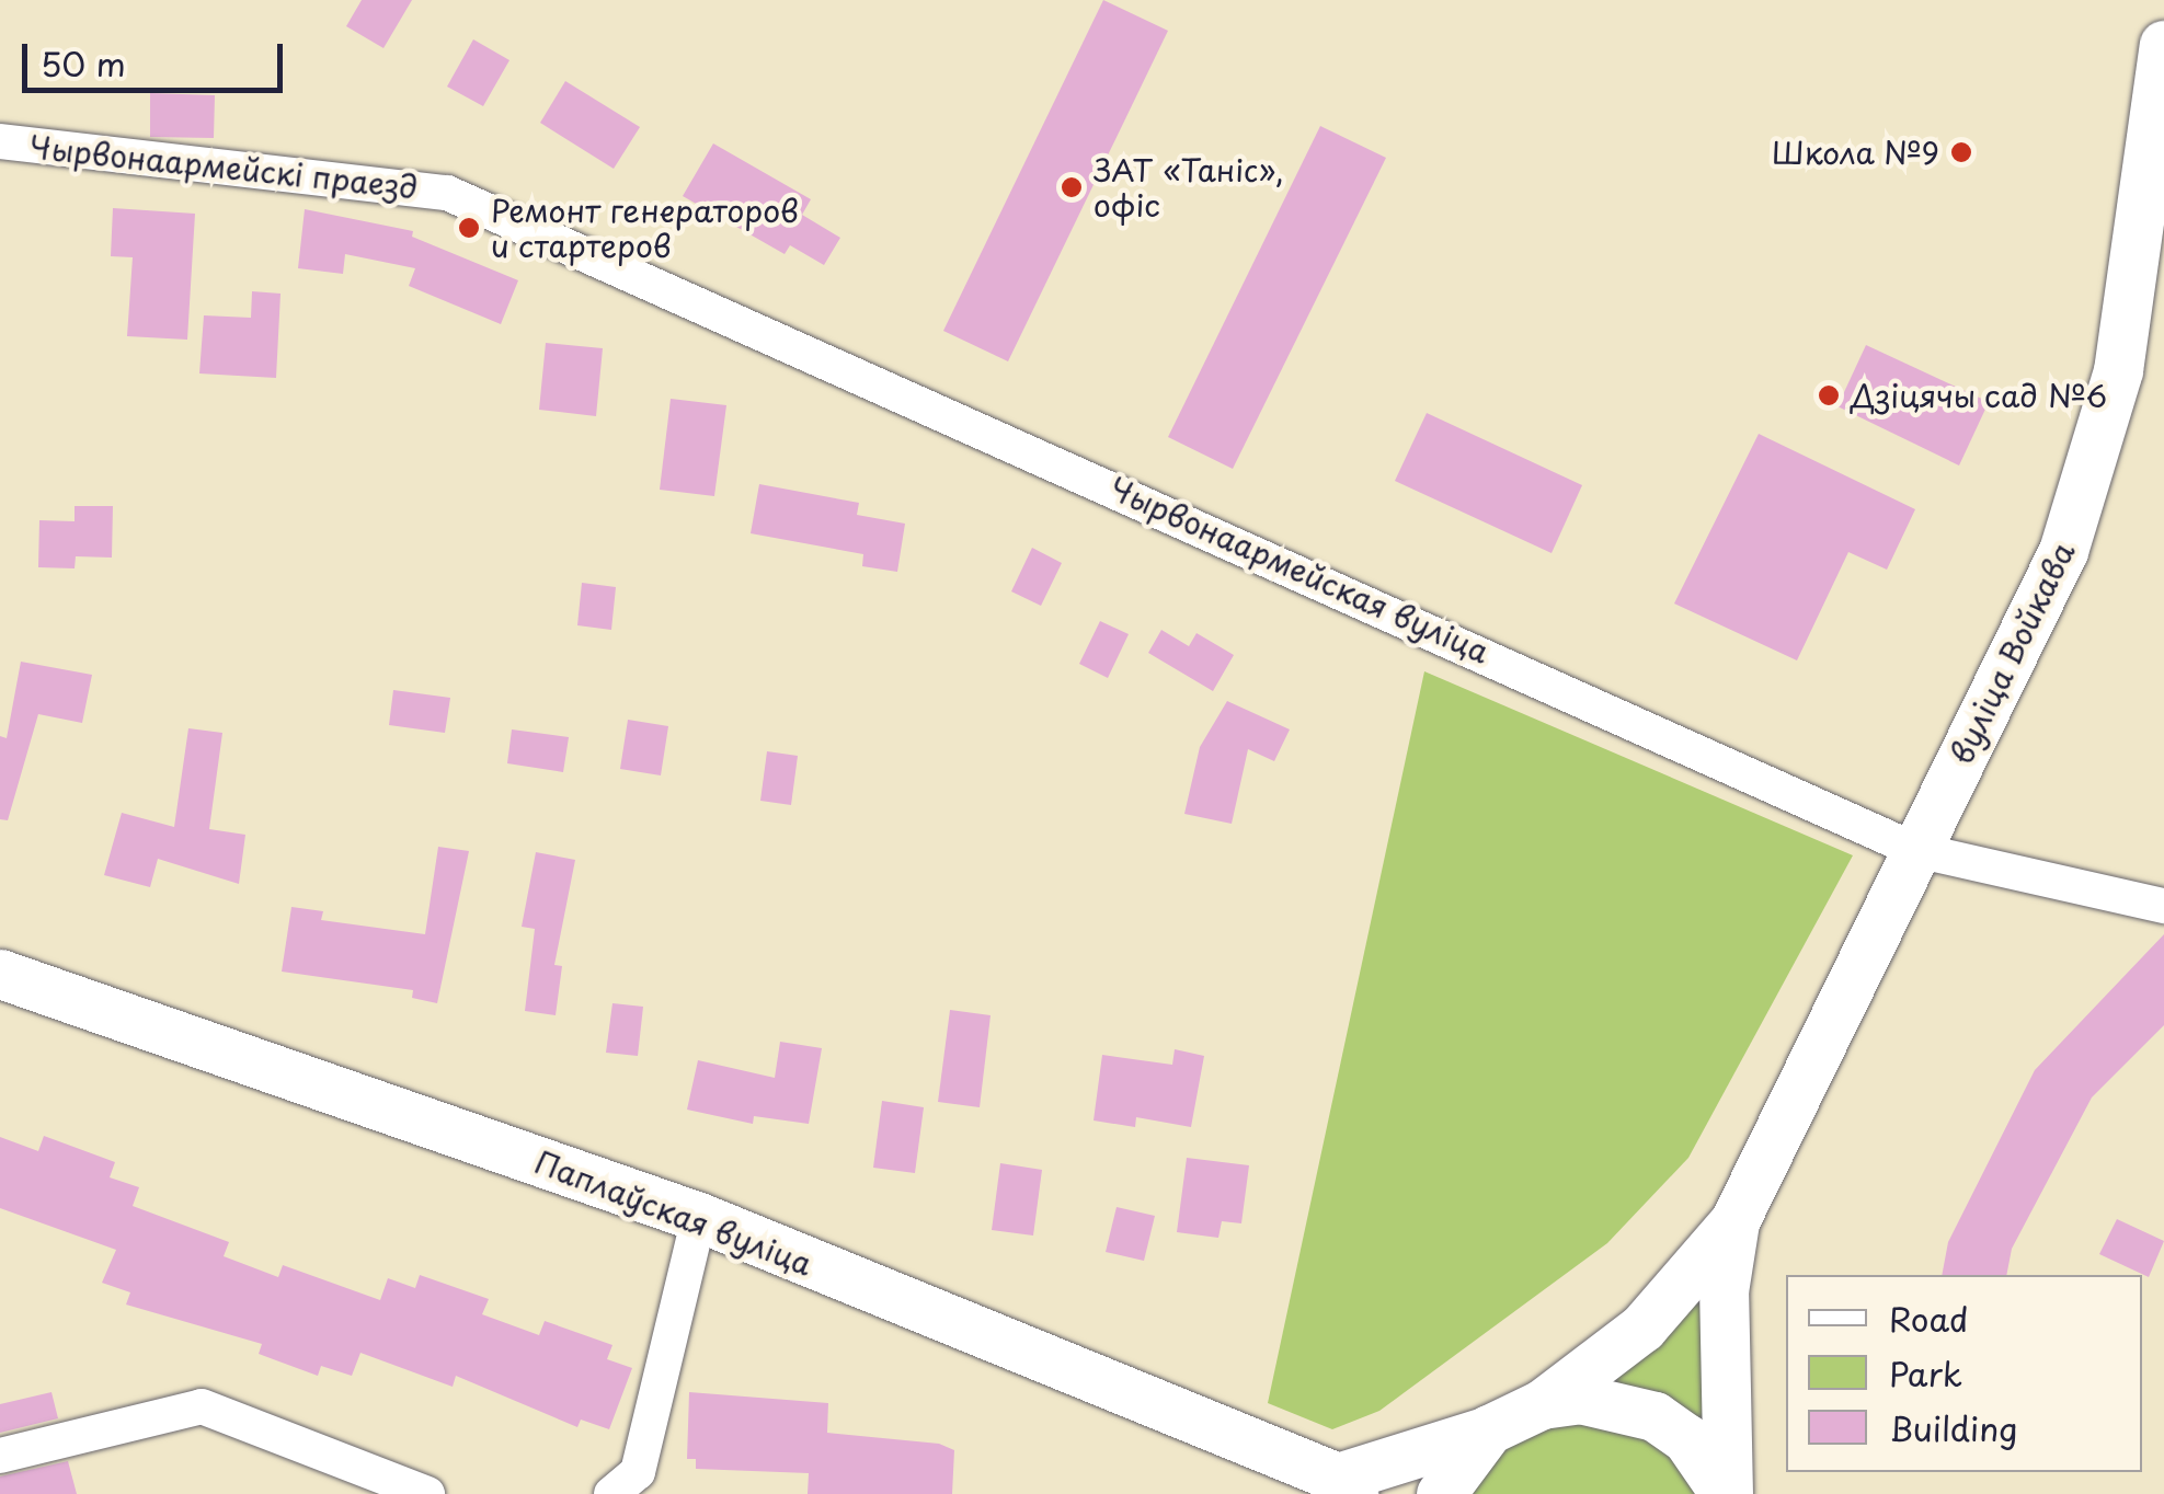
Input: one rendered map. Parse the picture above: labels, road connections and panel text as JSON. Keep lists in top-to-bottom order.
{
  "streets": {
    "main road": ["вуліца Войкава", "Паплаўская вуліца"],
    "street": ["Чырвонаармейскі праезд", "Чырвонаармейская вуліца"]
  },
  "crossings": [
    ["Чырвонаармейскі праезд", "Чырвонаармейская вуліца"],
    ["Чырвонаармейская вуліца", "вуліца Войкава"],
    ["вуліца Войкава", "Паплаўская вуліца"]
  ],
  "places": [
    "Школа №9",
    "ЗАТ «Таніс», офіс",
    "Ремонт генераторов и стартеров",
    "Дзіцячы сад №6"
  ],
  "legend": ["Road", "Park", "Building"],
  "scale_bar": "50 m"
}
